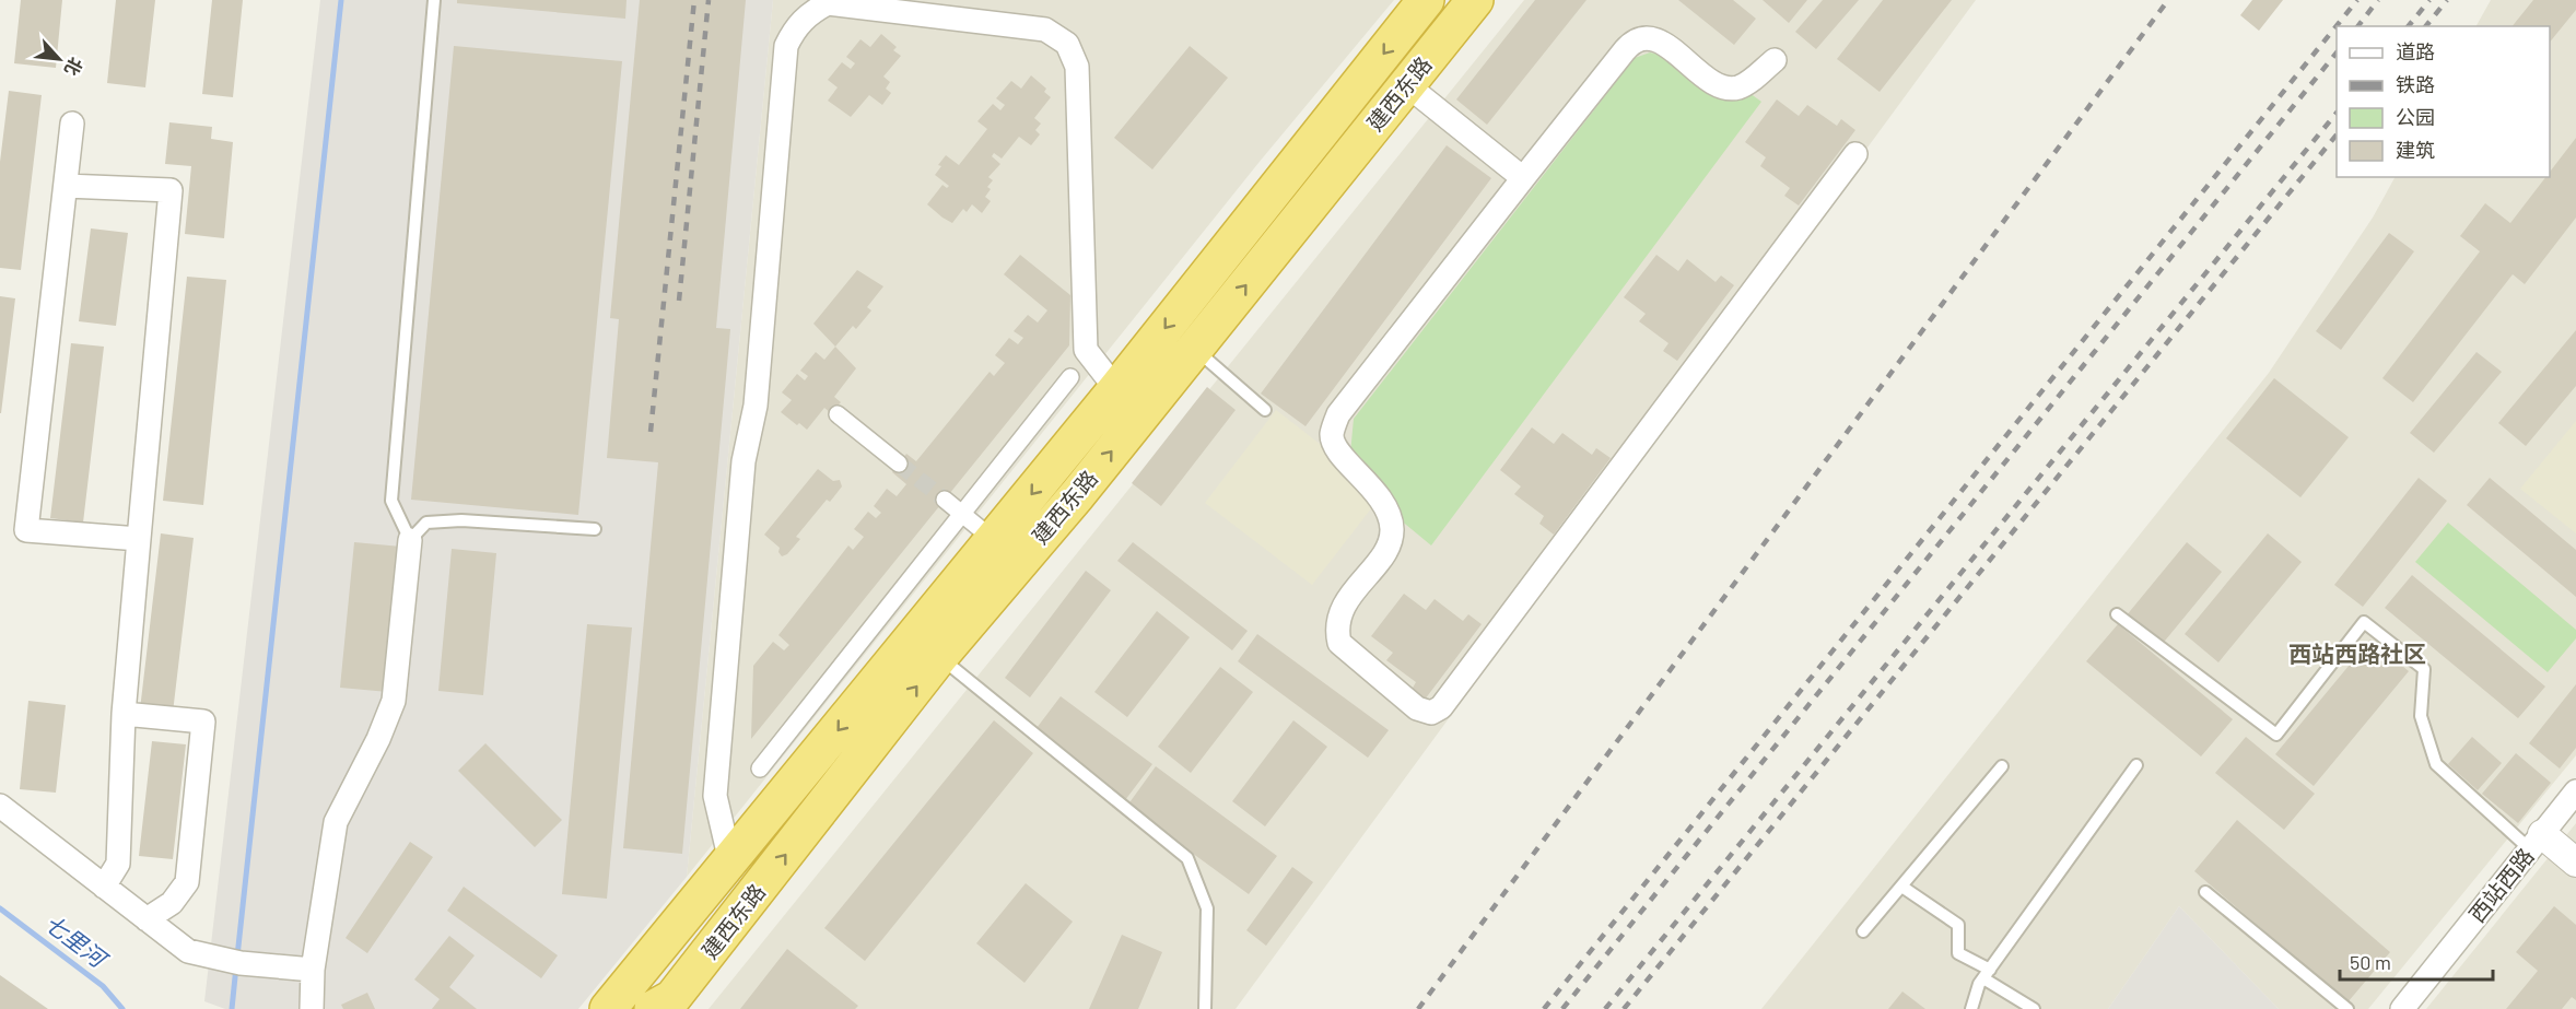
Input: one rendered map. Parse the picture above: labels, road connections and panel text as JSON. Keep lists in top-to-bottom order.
{
  "streets": {
    "highway": ["建西东路"],
    "street": ["西站西路"]
  },
  "districts": ["西站西路社区"],
  "water": ["七里河"],
  "legend": [
    "道路",
    "铁路",
    "公园",
    "建筑"
  ],
  "scale_bar": "50 m",
  "north": "bottom right"
}
